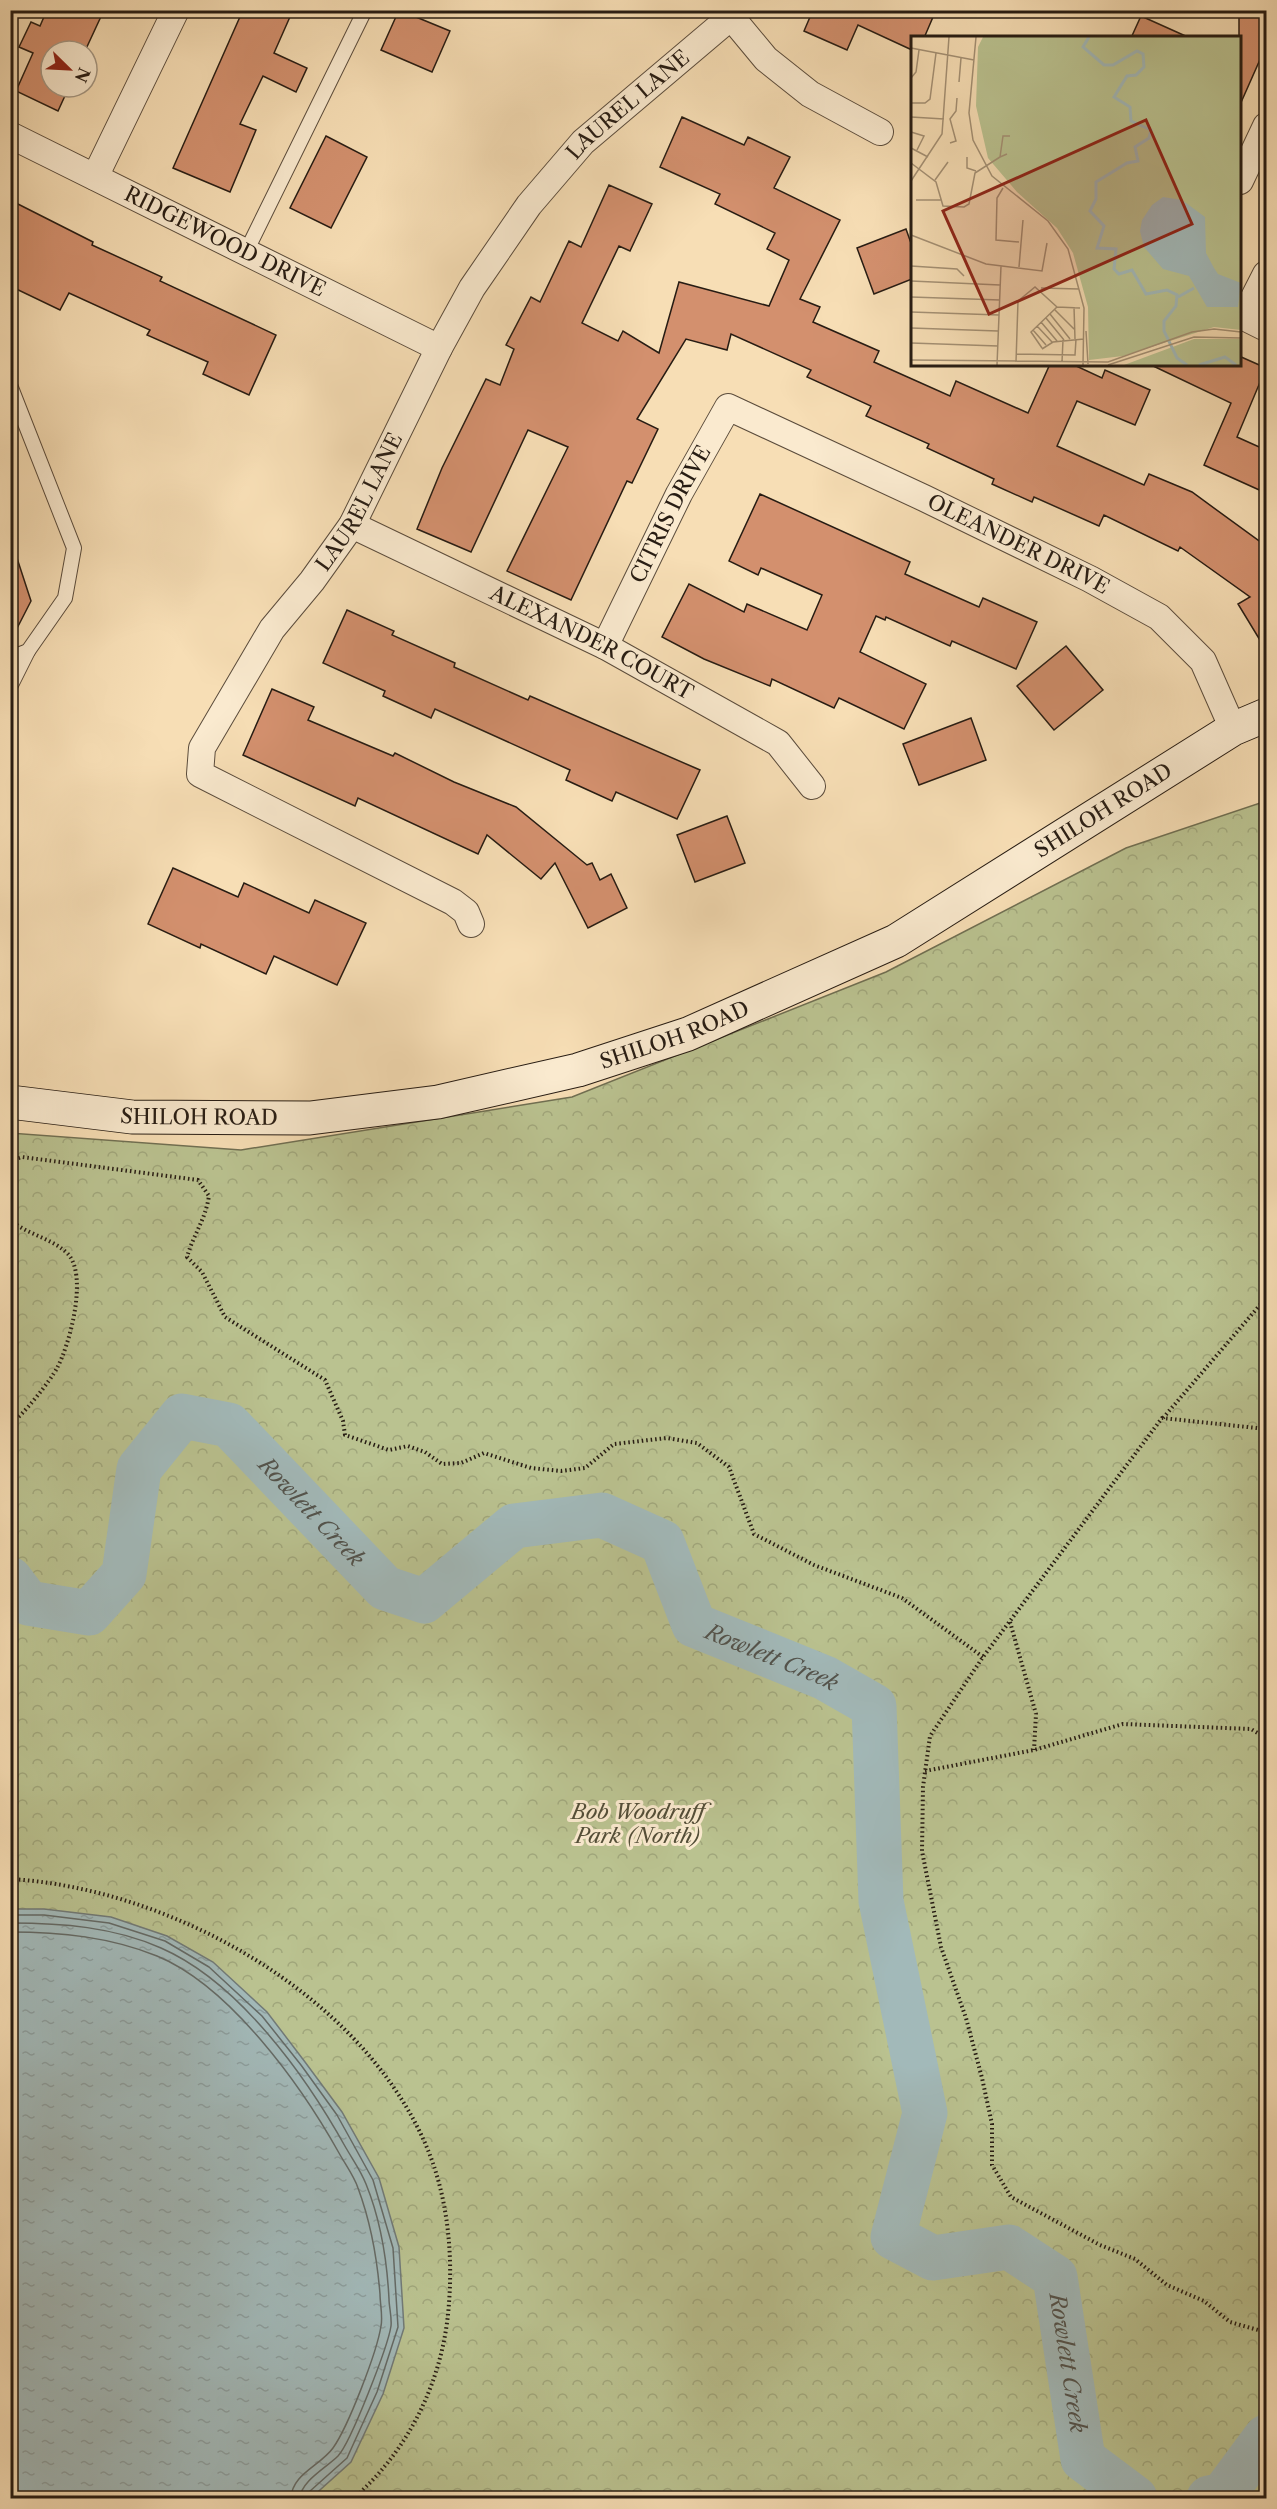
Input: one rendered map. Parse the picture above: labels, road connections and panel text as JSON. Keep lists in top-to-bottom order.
{
  "streets": {
    "main road": ["SHILOH ROAD"],
    "street": [
      "LAUREL LANE",
      "RIDGEWOOD DRIVE",
      "CITRIS DRIVE",
      "OLEANDER DRIVE",
      "ALEXANDER COURT"
    ]
  },
  "crossings": [
    ["LAUREL LANE", "RIDGEWOOD DRIVE"],
    ["LAUREL LANE", "ALEXANDER COURT"],
    ["CITRIS DRIVE", "OLEANDER DRIVE"],
    ["CITRIS DRIVE", "ALEXANDER COURT"],
    ["OLEANDER DRIVE", "SHILOH ROAD"]
  ],
  "water": ["Rowlett Creek"],
  "parks": ["Bob Woodruff Park (North)"],
  "north": "bottom right"
}
